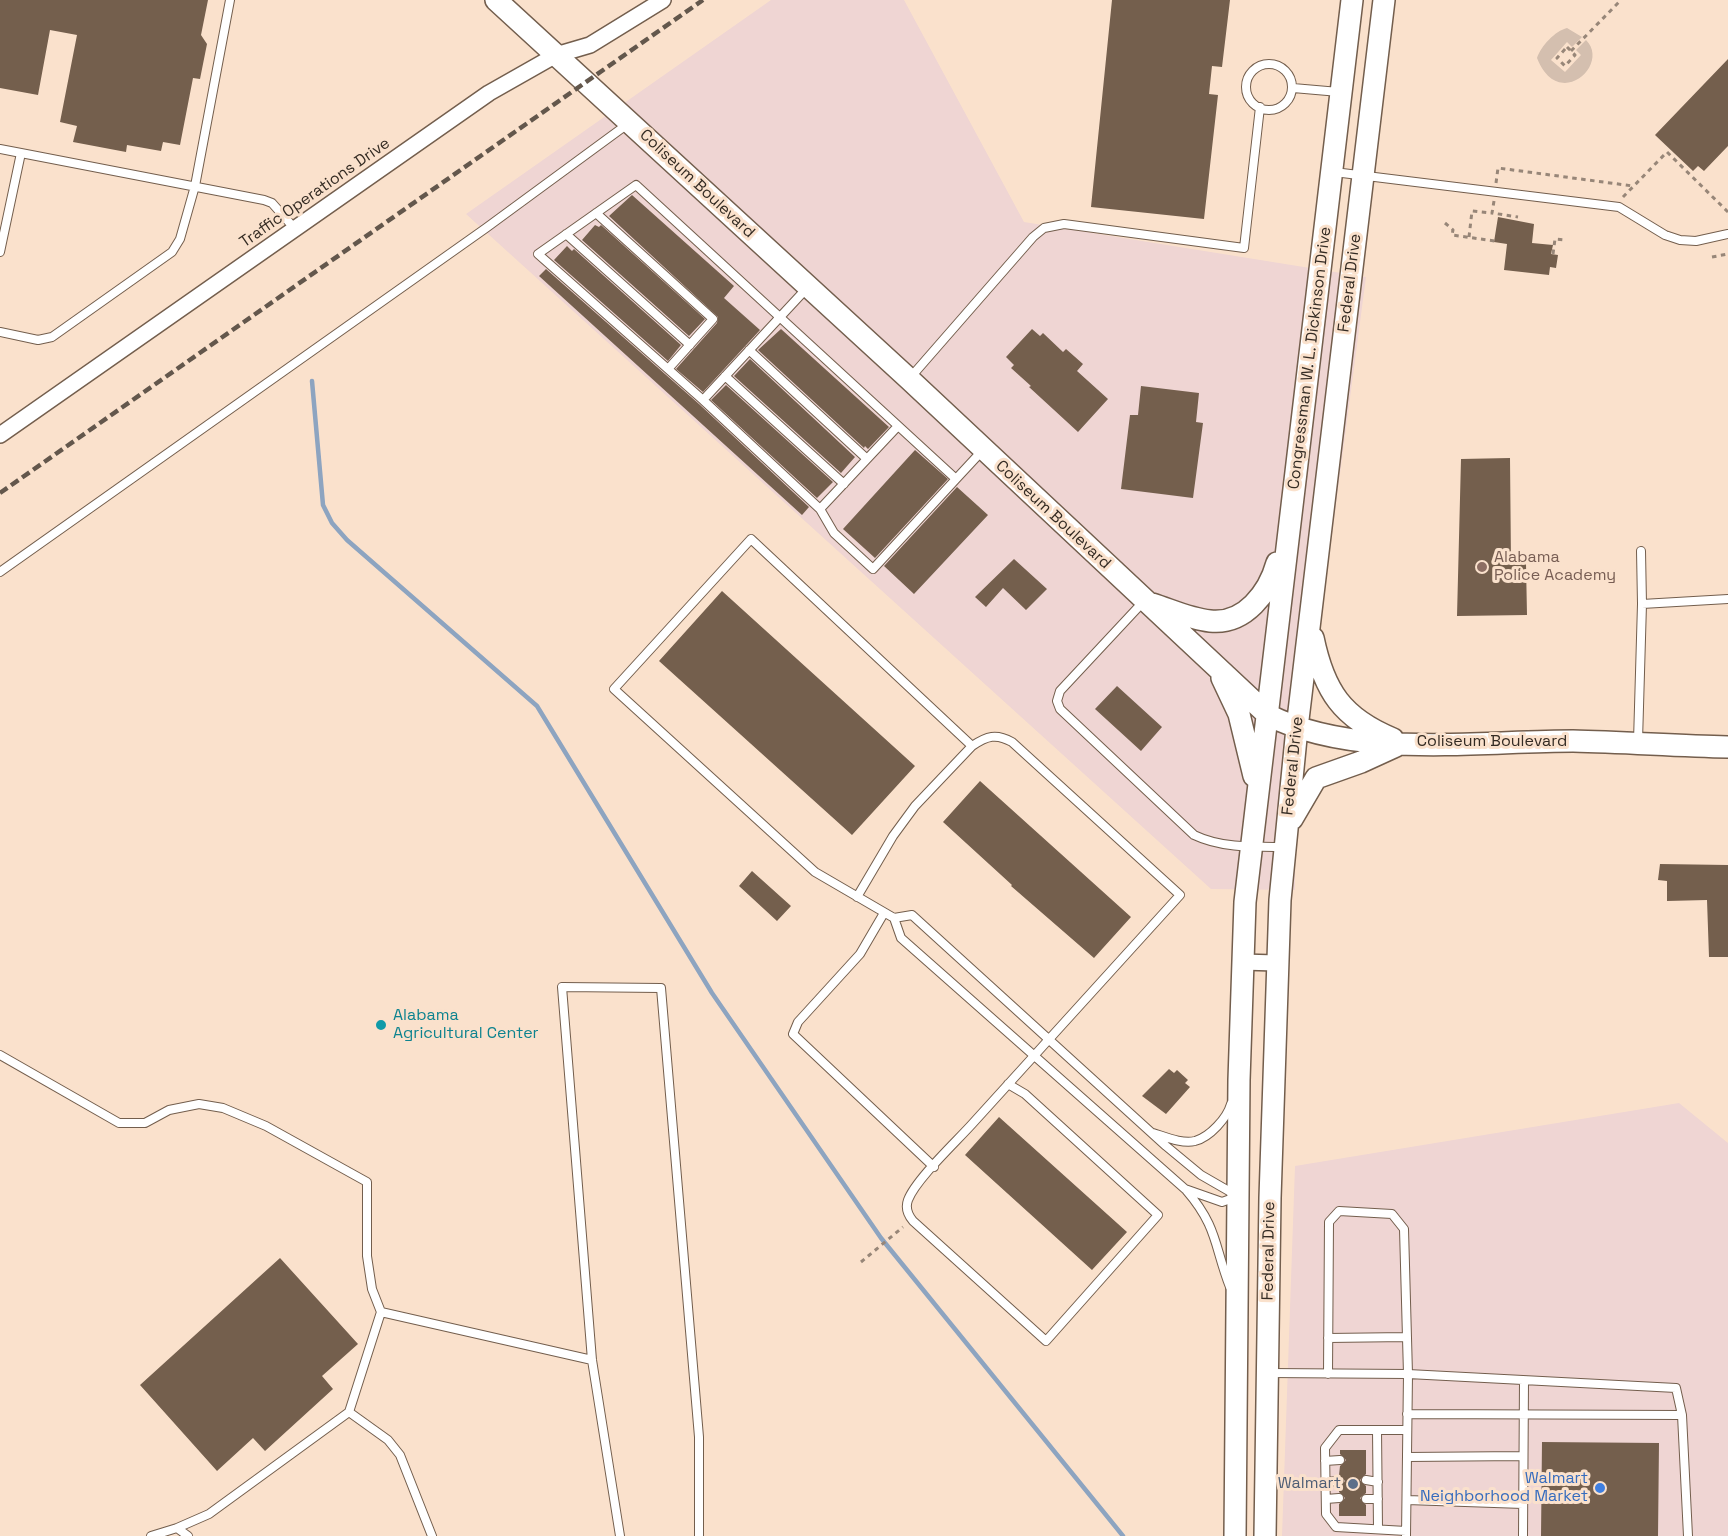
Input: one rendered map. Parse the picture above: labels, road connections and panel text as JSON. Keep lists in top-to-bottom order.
{
  "streets": {
    "main road": ["Coliseum Boulevard", "Federal Drive", "Congressman W. L. Dickinson Drive"],
    "street": ["Traffic Operations Drive"]
  },
  "crossings": [
    ["Coliseum Boulevard", "Traffic Operations Drive"],
    ["Coliseum Boulevard", "Federal Drive"],
    ["Coliseum Boulevard", "Congressman W. L. Dickinson Drive"],
    ["Federal Drive", "Congressman W. L. Dickinson Drive"]
  ],
  "places": [
    "Alabama Police Academy",
    "Alabama Agricultural Center",
    "Walmart",
    "Walmart Neighborhood Market"
  ]
}
